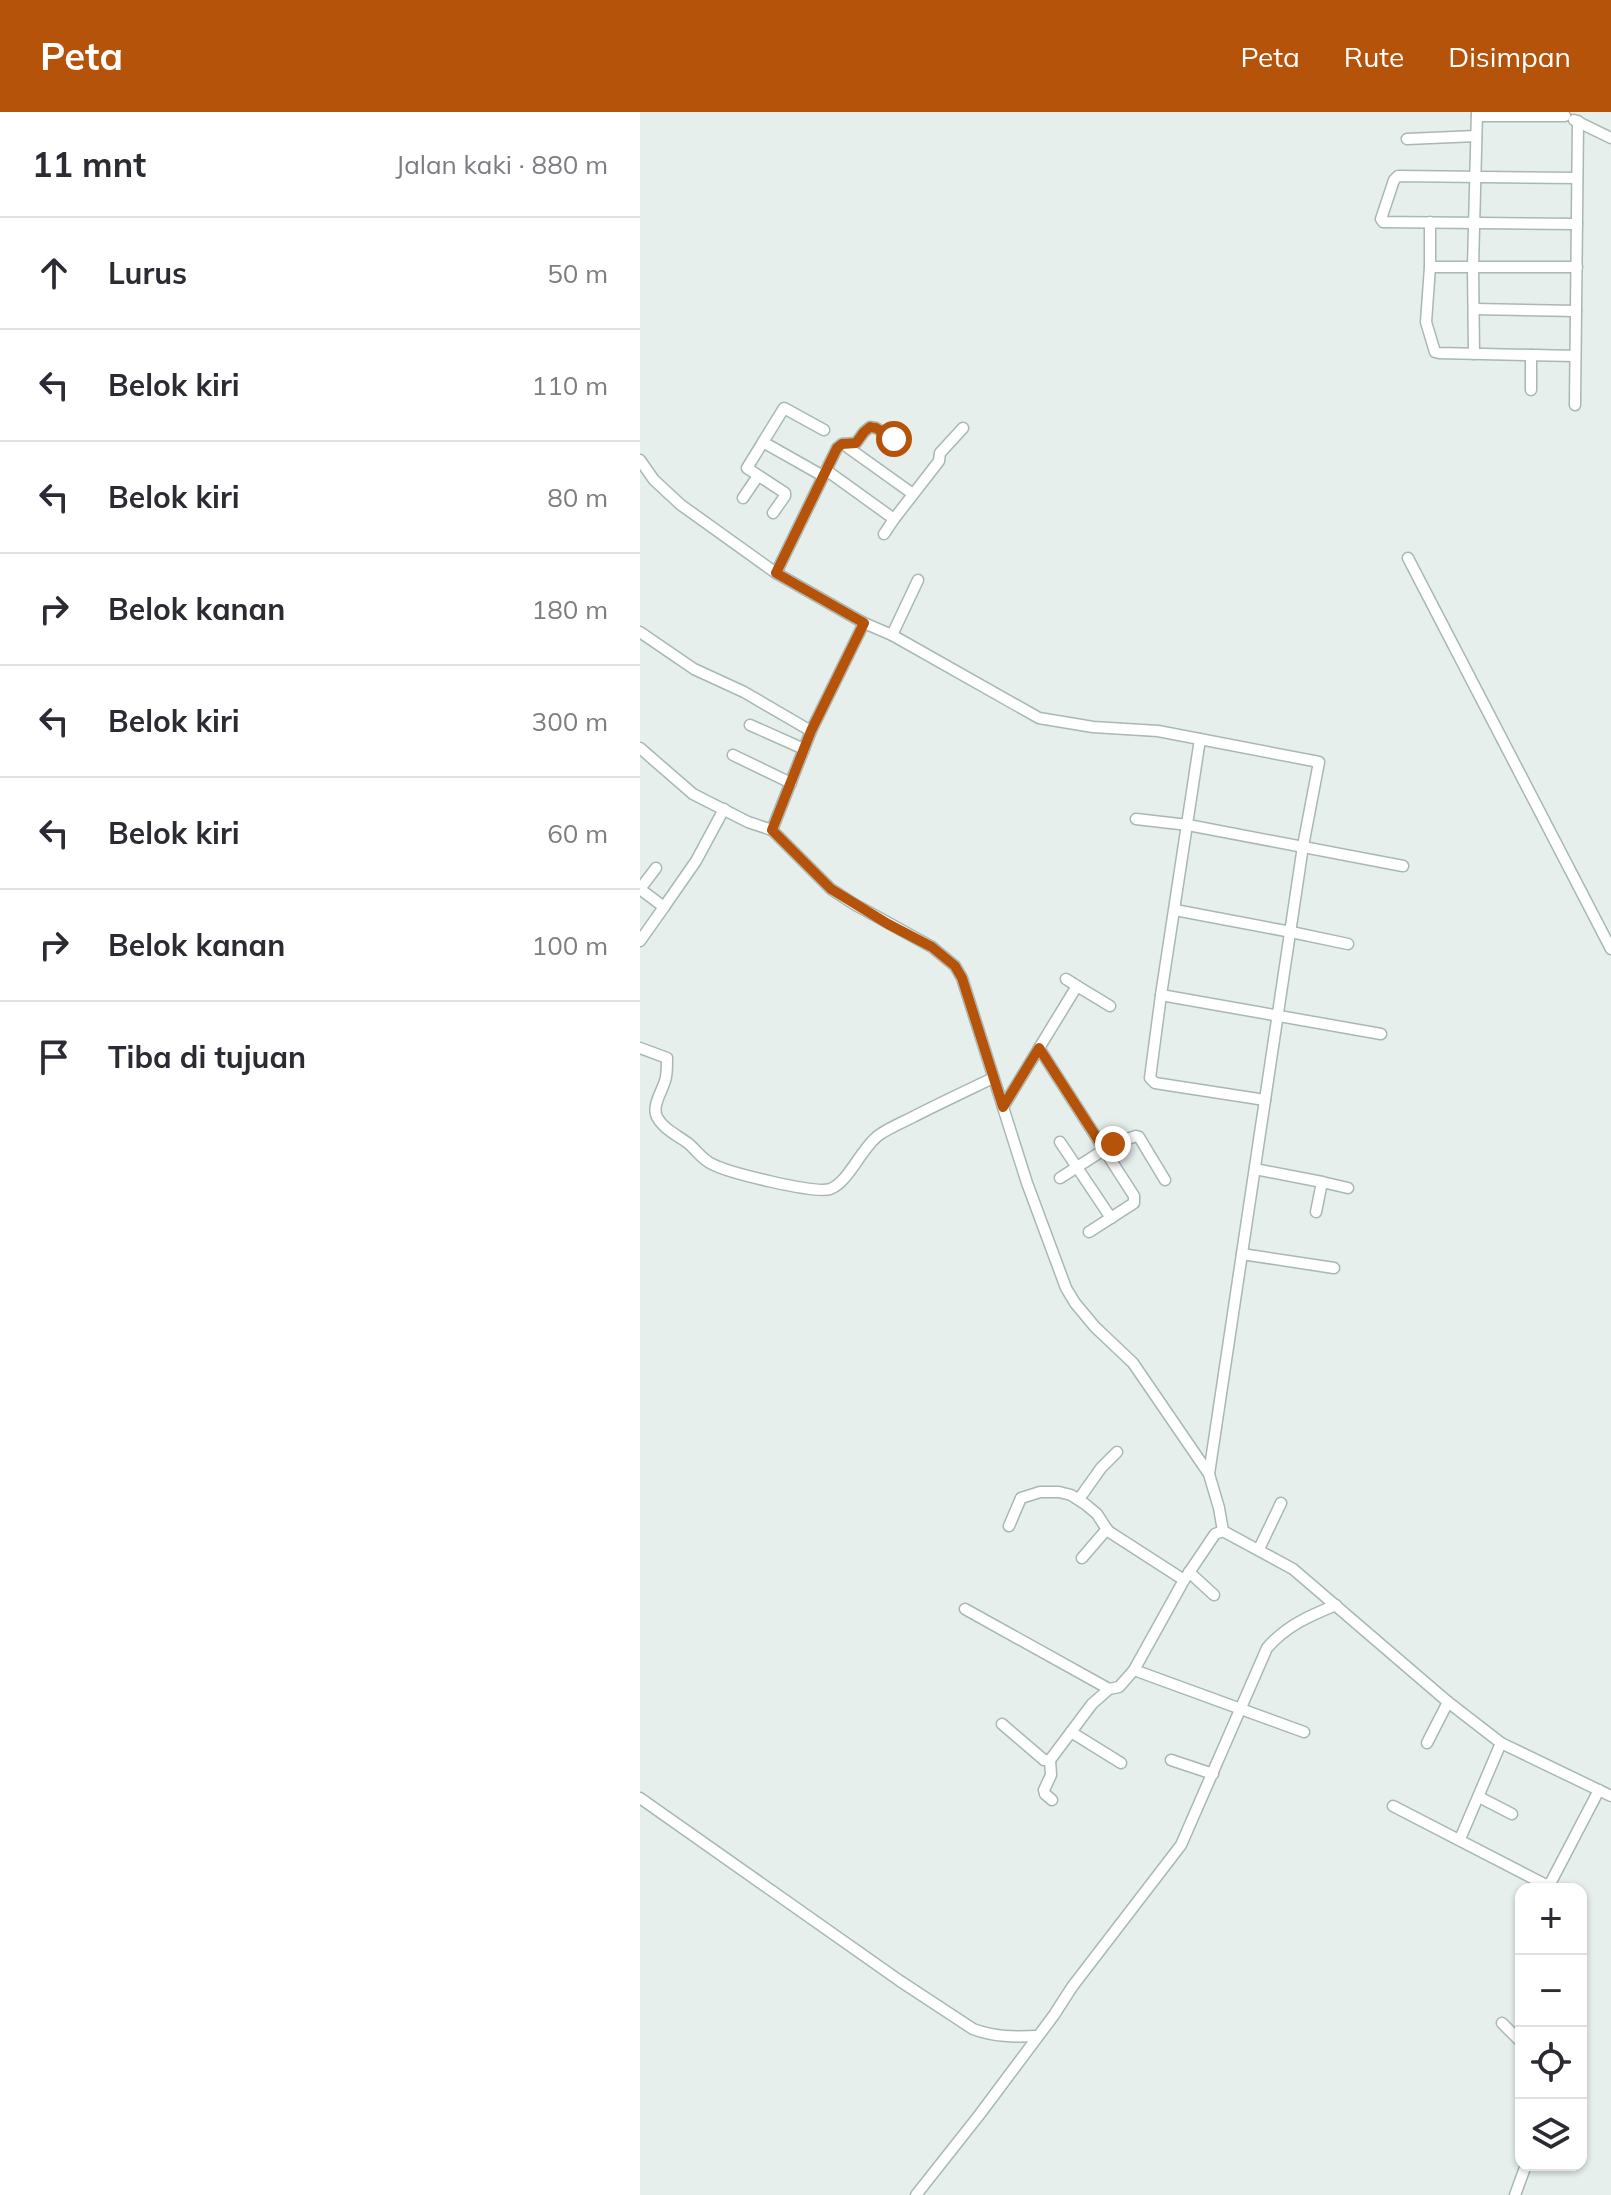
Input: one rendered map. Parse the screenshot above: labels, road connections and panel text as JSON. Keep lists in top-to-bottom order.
{
  "page": {
    "header": "Peta",
    "nav": ["Peta", "Rute", "Disimpan"],
    "heading": ["11 mnt", "Jalan kaki · 880 m"],
    "list": [
      ["Lurus", "50 m"],
      ["Belok kiri", "110 m"],
      ["Belok kiri", "80 m"],
      ["Belok kanan", "180 m"],
      ["Belok kiri", "300 m"],
      ["Belok kiri", "60 m"],
      ["Belok kanan", "100 m"],
      "Tiba di tujuan"
    ],
    "map_buttons": ["+", "−"]
  }
}
